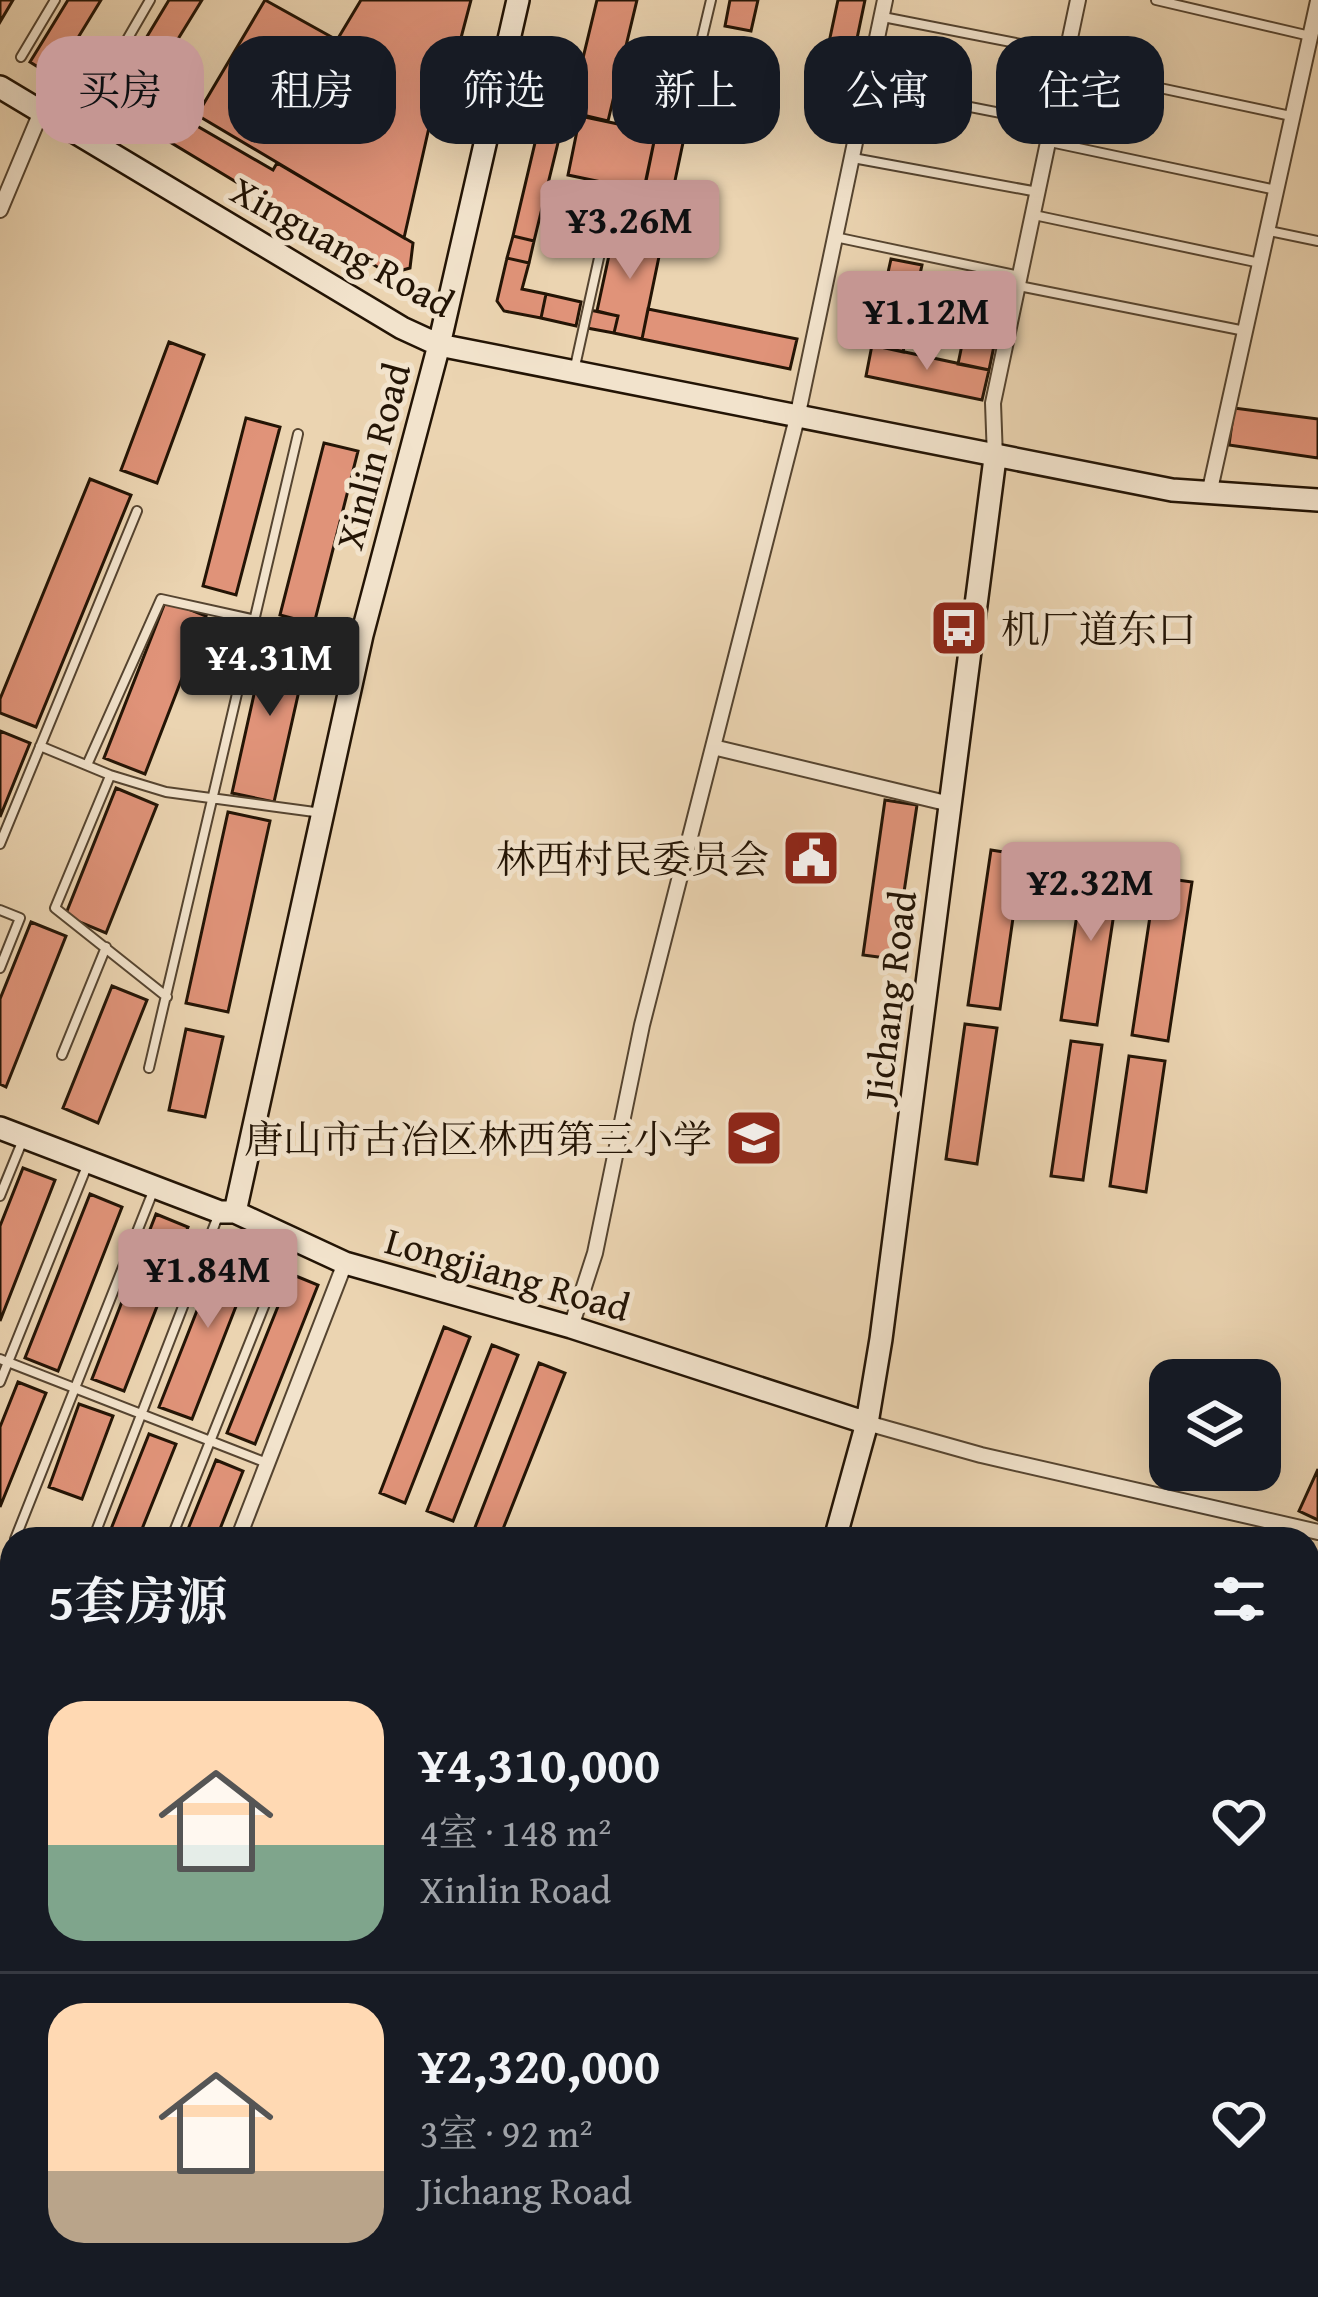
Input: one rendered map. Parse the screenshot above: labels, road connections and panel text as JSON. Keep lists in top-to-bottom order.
{
  "streets": {
    "street": [
      "Xinguang Road",
      "Xinlin Road",
      "Jichang Road",
      "Longjiang Road"
    ]
  },
  "crossings": [
    ["Xinguang Road", "Xinlin Road"],
    ["Xinguang Road", "Jichang Road"],
    ["Xinlin Road", "Longjiang Road"],
    ["Jichang Road", "Longjiang Road"]
  ],
  "places": {
    "bus stop": ["机厂道东口"],
    "public building": ["林西村民委员会"],
    "school or university": ["唐山市古冶区林西第三小学"]
  },
  "page": {
    "chip": [
      "买房",
      "租房",
      "筛选",
      "新上",
      "公寓",
      "住宅"
    ],
    "price": [
      "¥3.26M",
      "¥1.12M",
      "¥4.31M",
      "¥2.32M",
      "¥1.84M"
    ],
    "heading": "5套房源",
    "list": [
      {
        "name": "¥4,310,000",
        "note": "4室 · 148 m² · Xinlin Road"
      },
      {
        "name": "¥2,320,000",
        "note": "3室 · 92 m² · Jichang Road"
      }
    ]
  }
}
